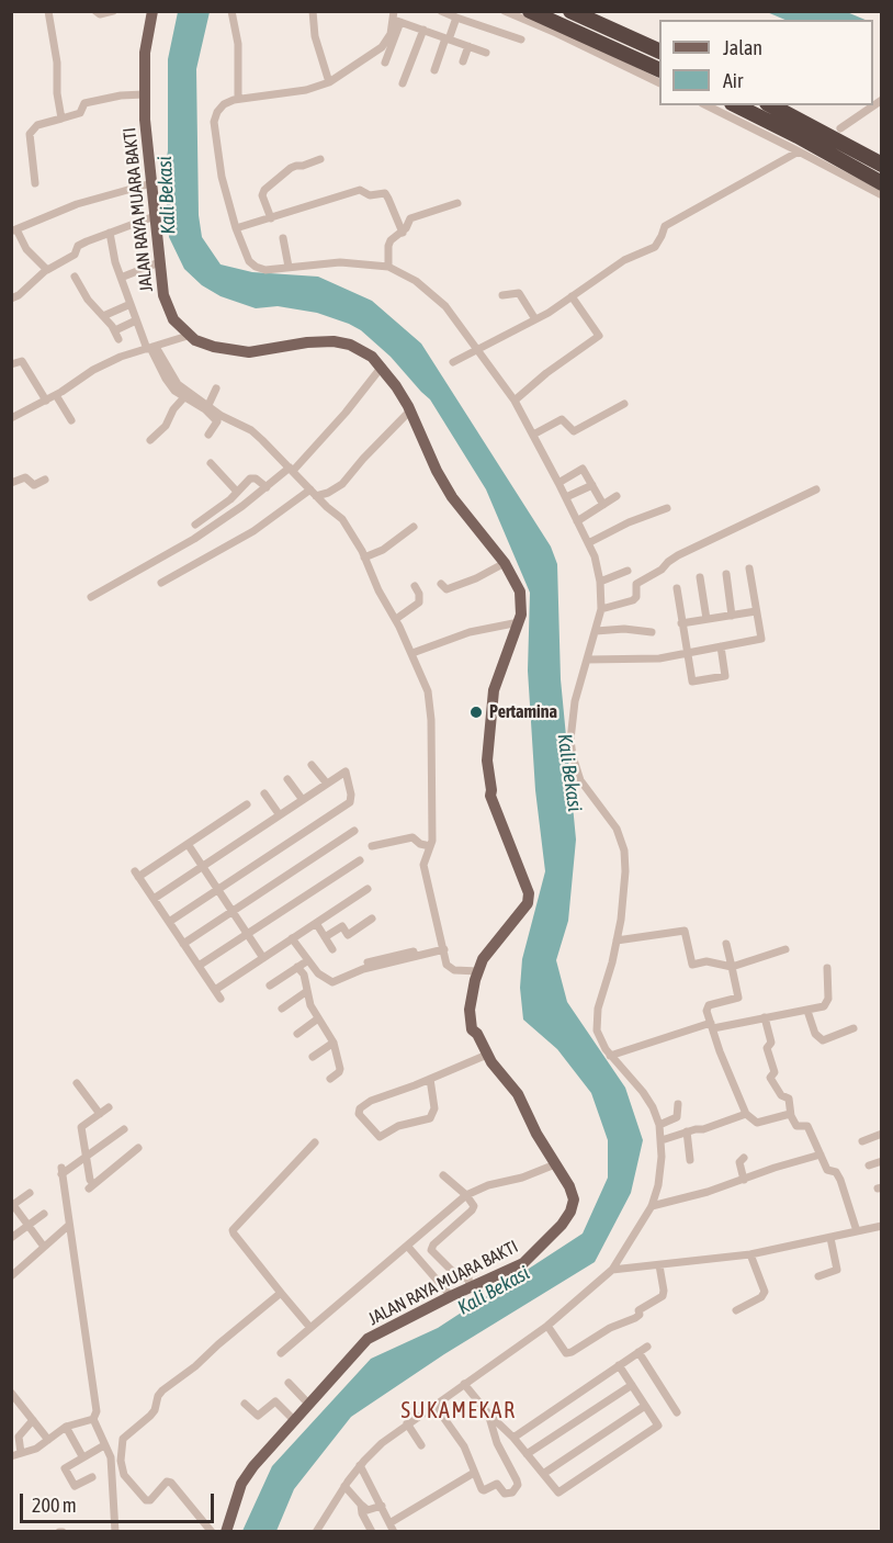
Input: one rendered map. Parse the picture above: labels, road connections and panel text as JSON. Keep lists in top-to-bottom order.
{
  "streets": {
    "main road": ["JALAN RAYA MUARA BAKTI"]
  },
  "districts": ["SUKAMEKAR"],
  "water": ["Kali Bekasi"],
  "places": ["Pertamina"],
  "legend": ["Jalan", "Air"],
  "scale_bar": "200 m"
}
